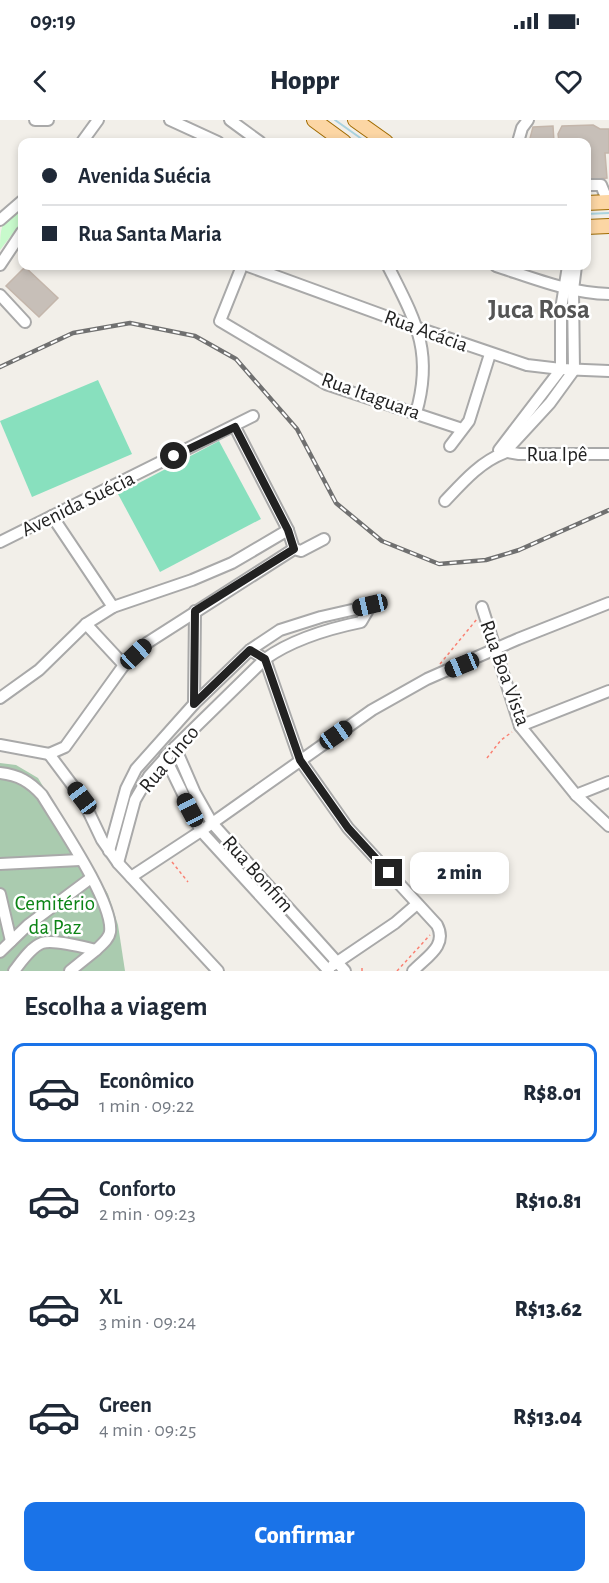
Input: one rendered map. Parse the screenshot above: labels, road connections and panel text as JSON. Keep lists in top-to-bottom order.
{
  "streets": {
    "street": [
      "Rua Acácia",
      "Rua Itaguara",
      "Rua Ipê",
      "Avenida Suécia",
      "Rua Boa Vista",
      "Rua Cinco",
      "Rua Bonfim"
    ]
  },
  "crossings": [
    ["Rua Cinco", "Rua Bonfim"]
  ],
  "districts": ["Juca Rosa"],
  "parks": ["Cemitério da Paz"],
  "page": {
    "status": "09:19",
    "header": "Hoppr",
    "banner": ["Avenida Suécia", "Rua Santa Maria"],
    "bubble": "2 min",
    "heading": "Escolha a viagem",
    "list": [
      {
        "name": "Econômico",
        "note": "1 min · 09:22",
        "value": "R$8.01"
      },
      {
        "name": "Conforto",
        "note": "2 min · 09:23",
        "value": "R$10.81"
      },
      {
        "name": "XL",
        "note": "3 min · 09:24",
        "value": "R$13.62"
      },
      {
        "name": "Green",
        "note": "4 min · 09:25",
        "value": "R$13.04"
      }
    ],
    "buttons": "Confirmar"
  }
}
